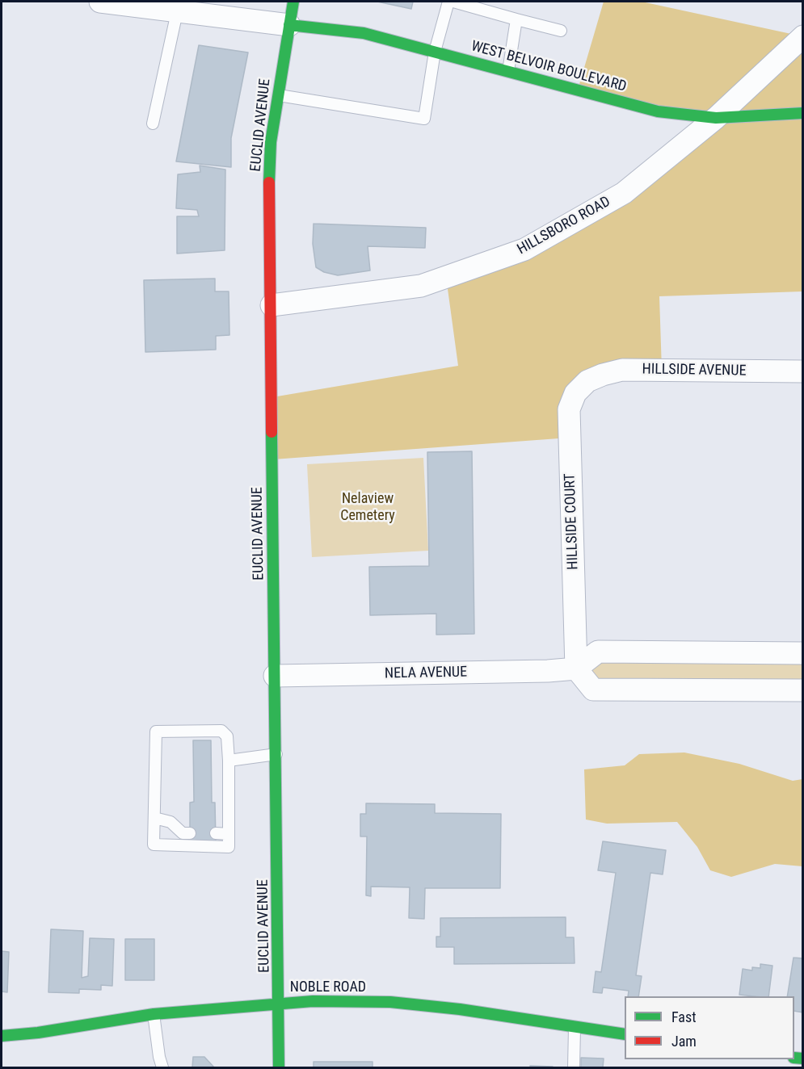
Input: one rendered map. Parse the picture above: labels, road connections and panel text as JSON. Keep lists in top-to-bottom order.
{
  "streets": {
    "main road": ["WEST BELVOIR BOULEVARD", "EUCLID AVENUE", "NOBLE ROAD"],
    "street": [
      "HILLSBORO ROAD",
      "HILLSIDE AVENUE",
      "HILLSIDE COURT",
      "NELA AVENUE"
    ]
  },
  "crossings": [
    ["WEST BELVOIR BOULEVARD", "EUCLID AVENUE"],
    ["WEST BELVOIR BOULEVARD", "HILLSBORO ROAD"],
    ["EUCLID AVENUE", "HILLSBORO ROAD"],
    ["EUCLID AVENUE", "NELA AVENUE"],
    ["EUCLID AVENUE", "NOBLE ROAD"],
    ["HILLSIDE AVENUE", "HILLSIDE COURT"],
    ["HILLSIDE COURT", "NELA AVENUE"]
  ],
  "parks": ["Nelaview Cemetery"],
  "legend": ["Fast", "Jam"]
}
